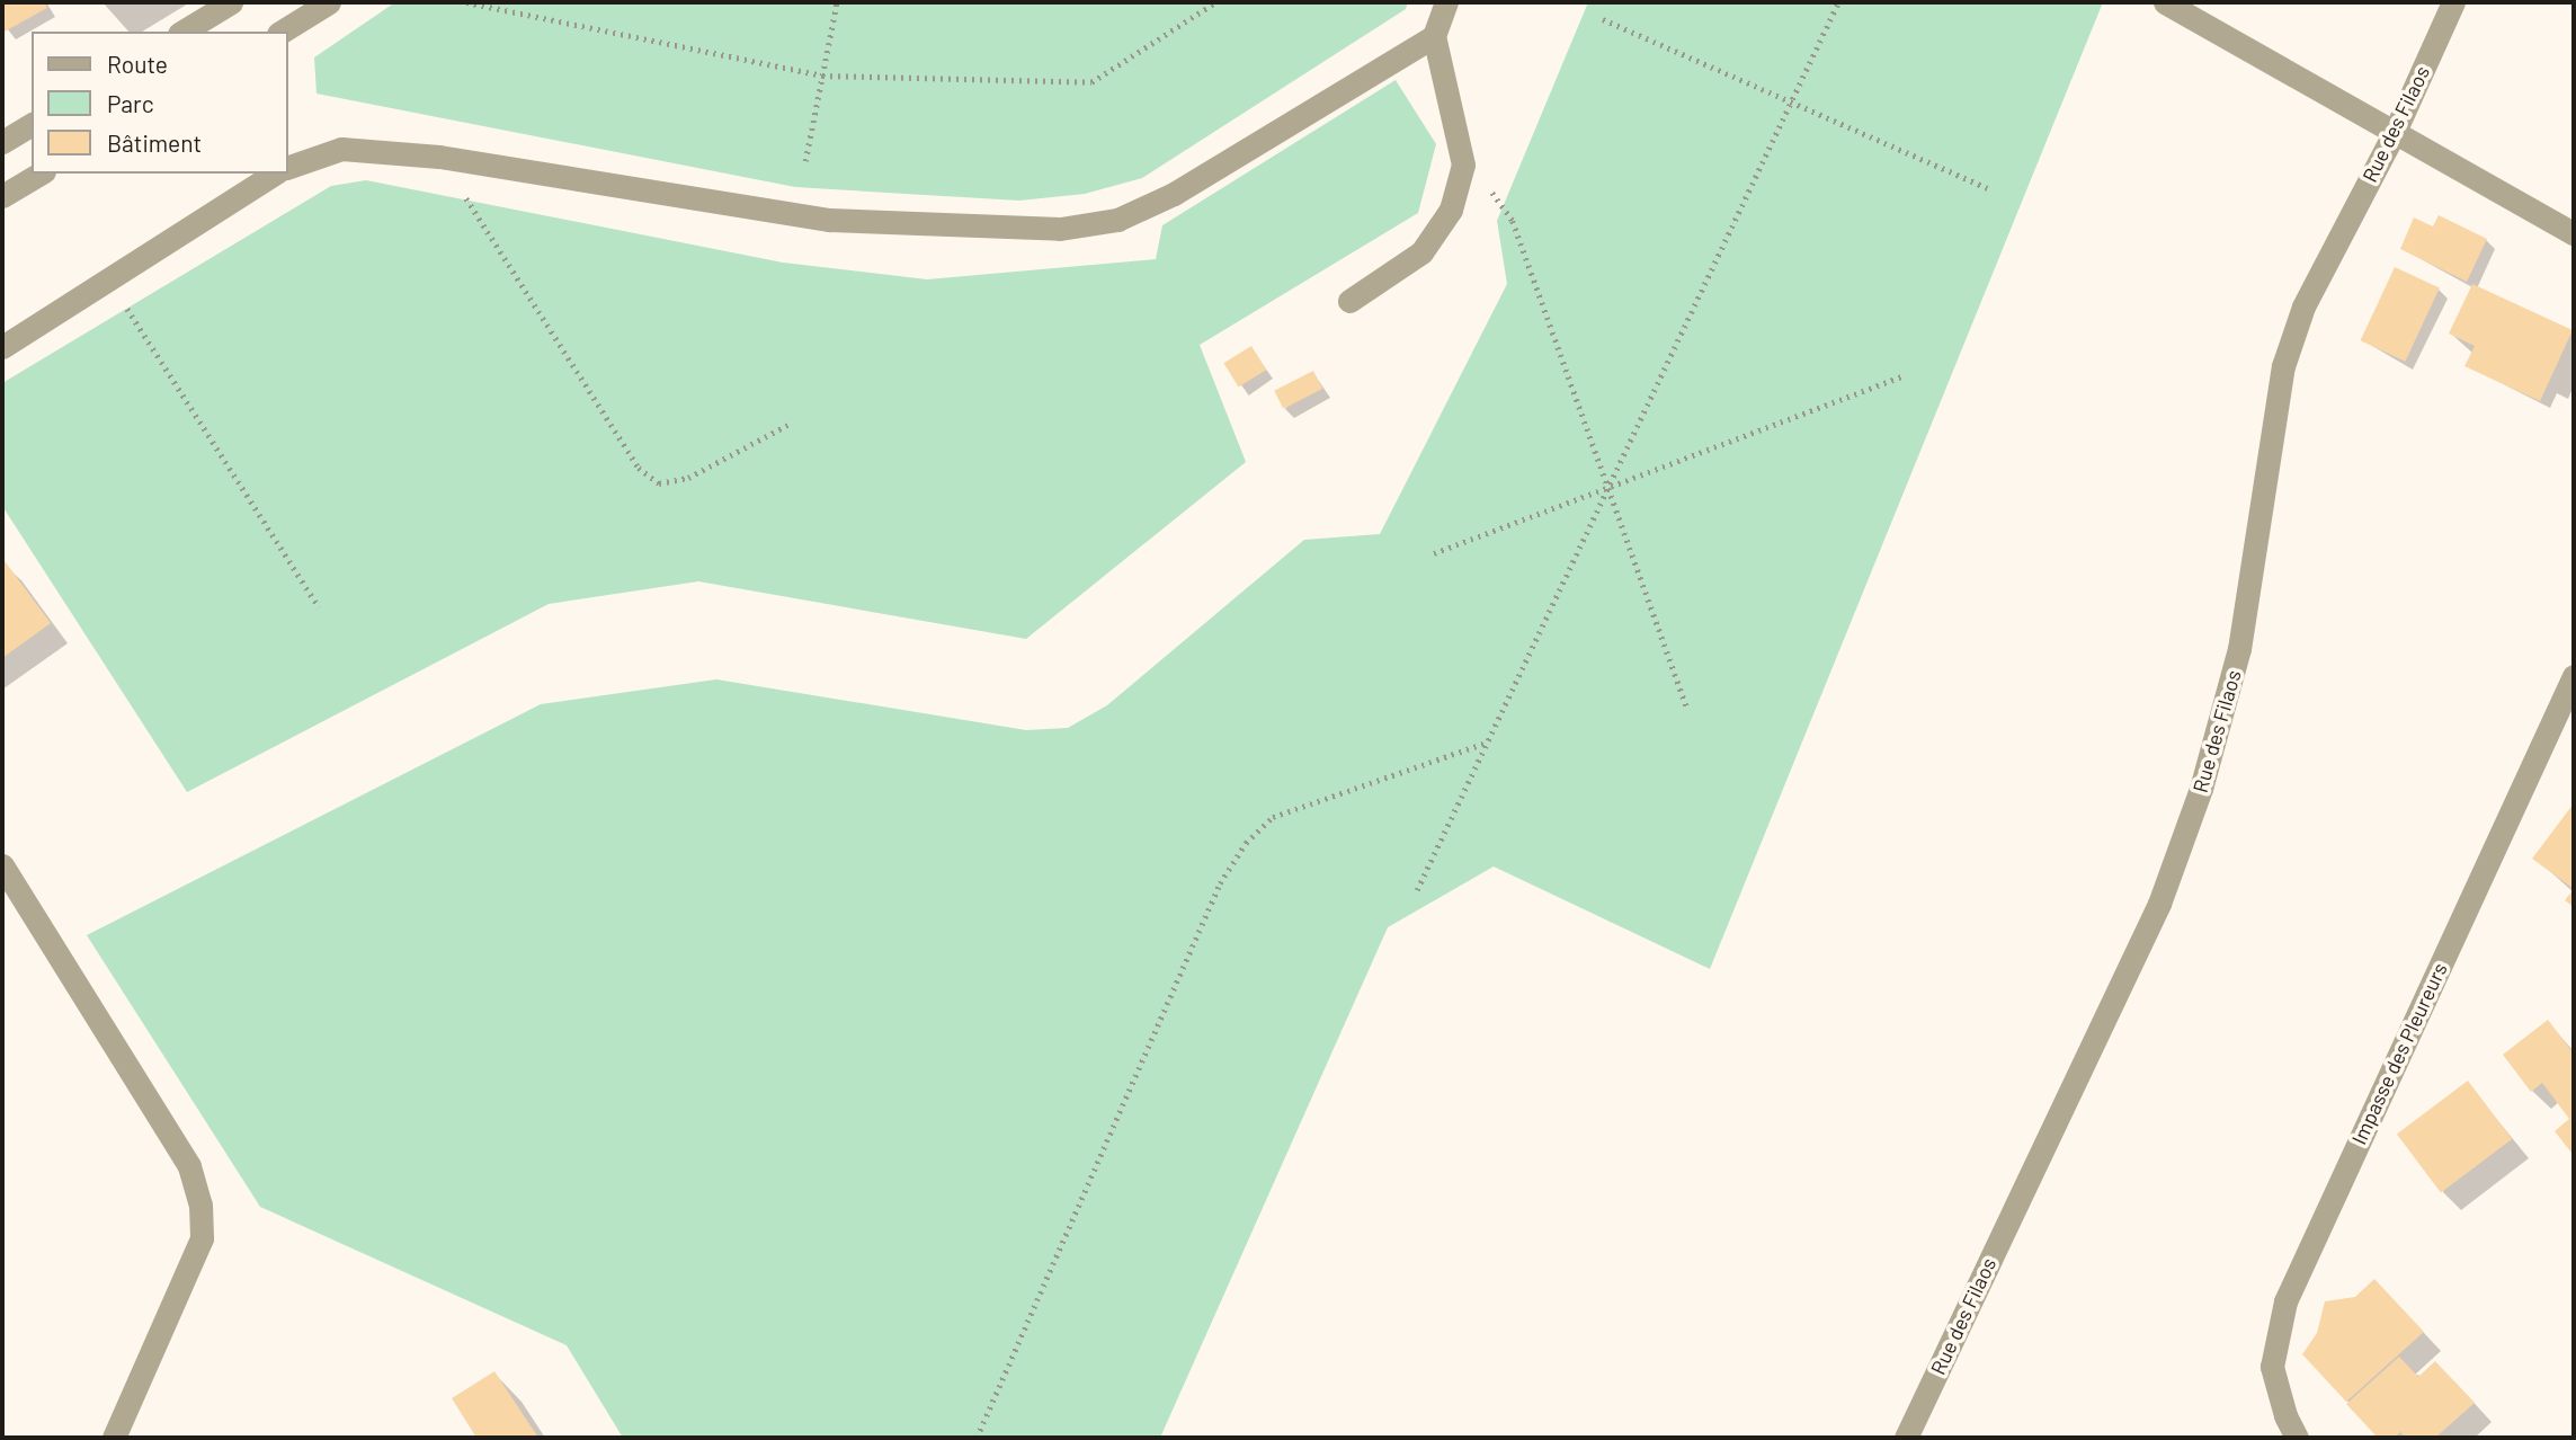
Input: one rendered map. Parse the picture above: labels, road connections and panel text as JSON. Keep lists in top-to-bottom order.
{
  "streets": {
    "street": ["Rue des Filaos", "Impasse des Pleureurs"]
  },
  "legend": ["Route", "Parc", "Bâtiment"]
}
